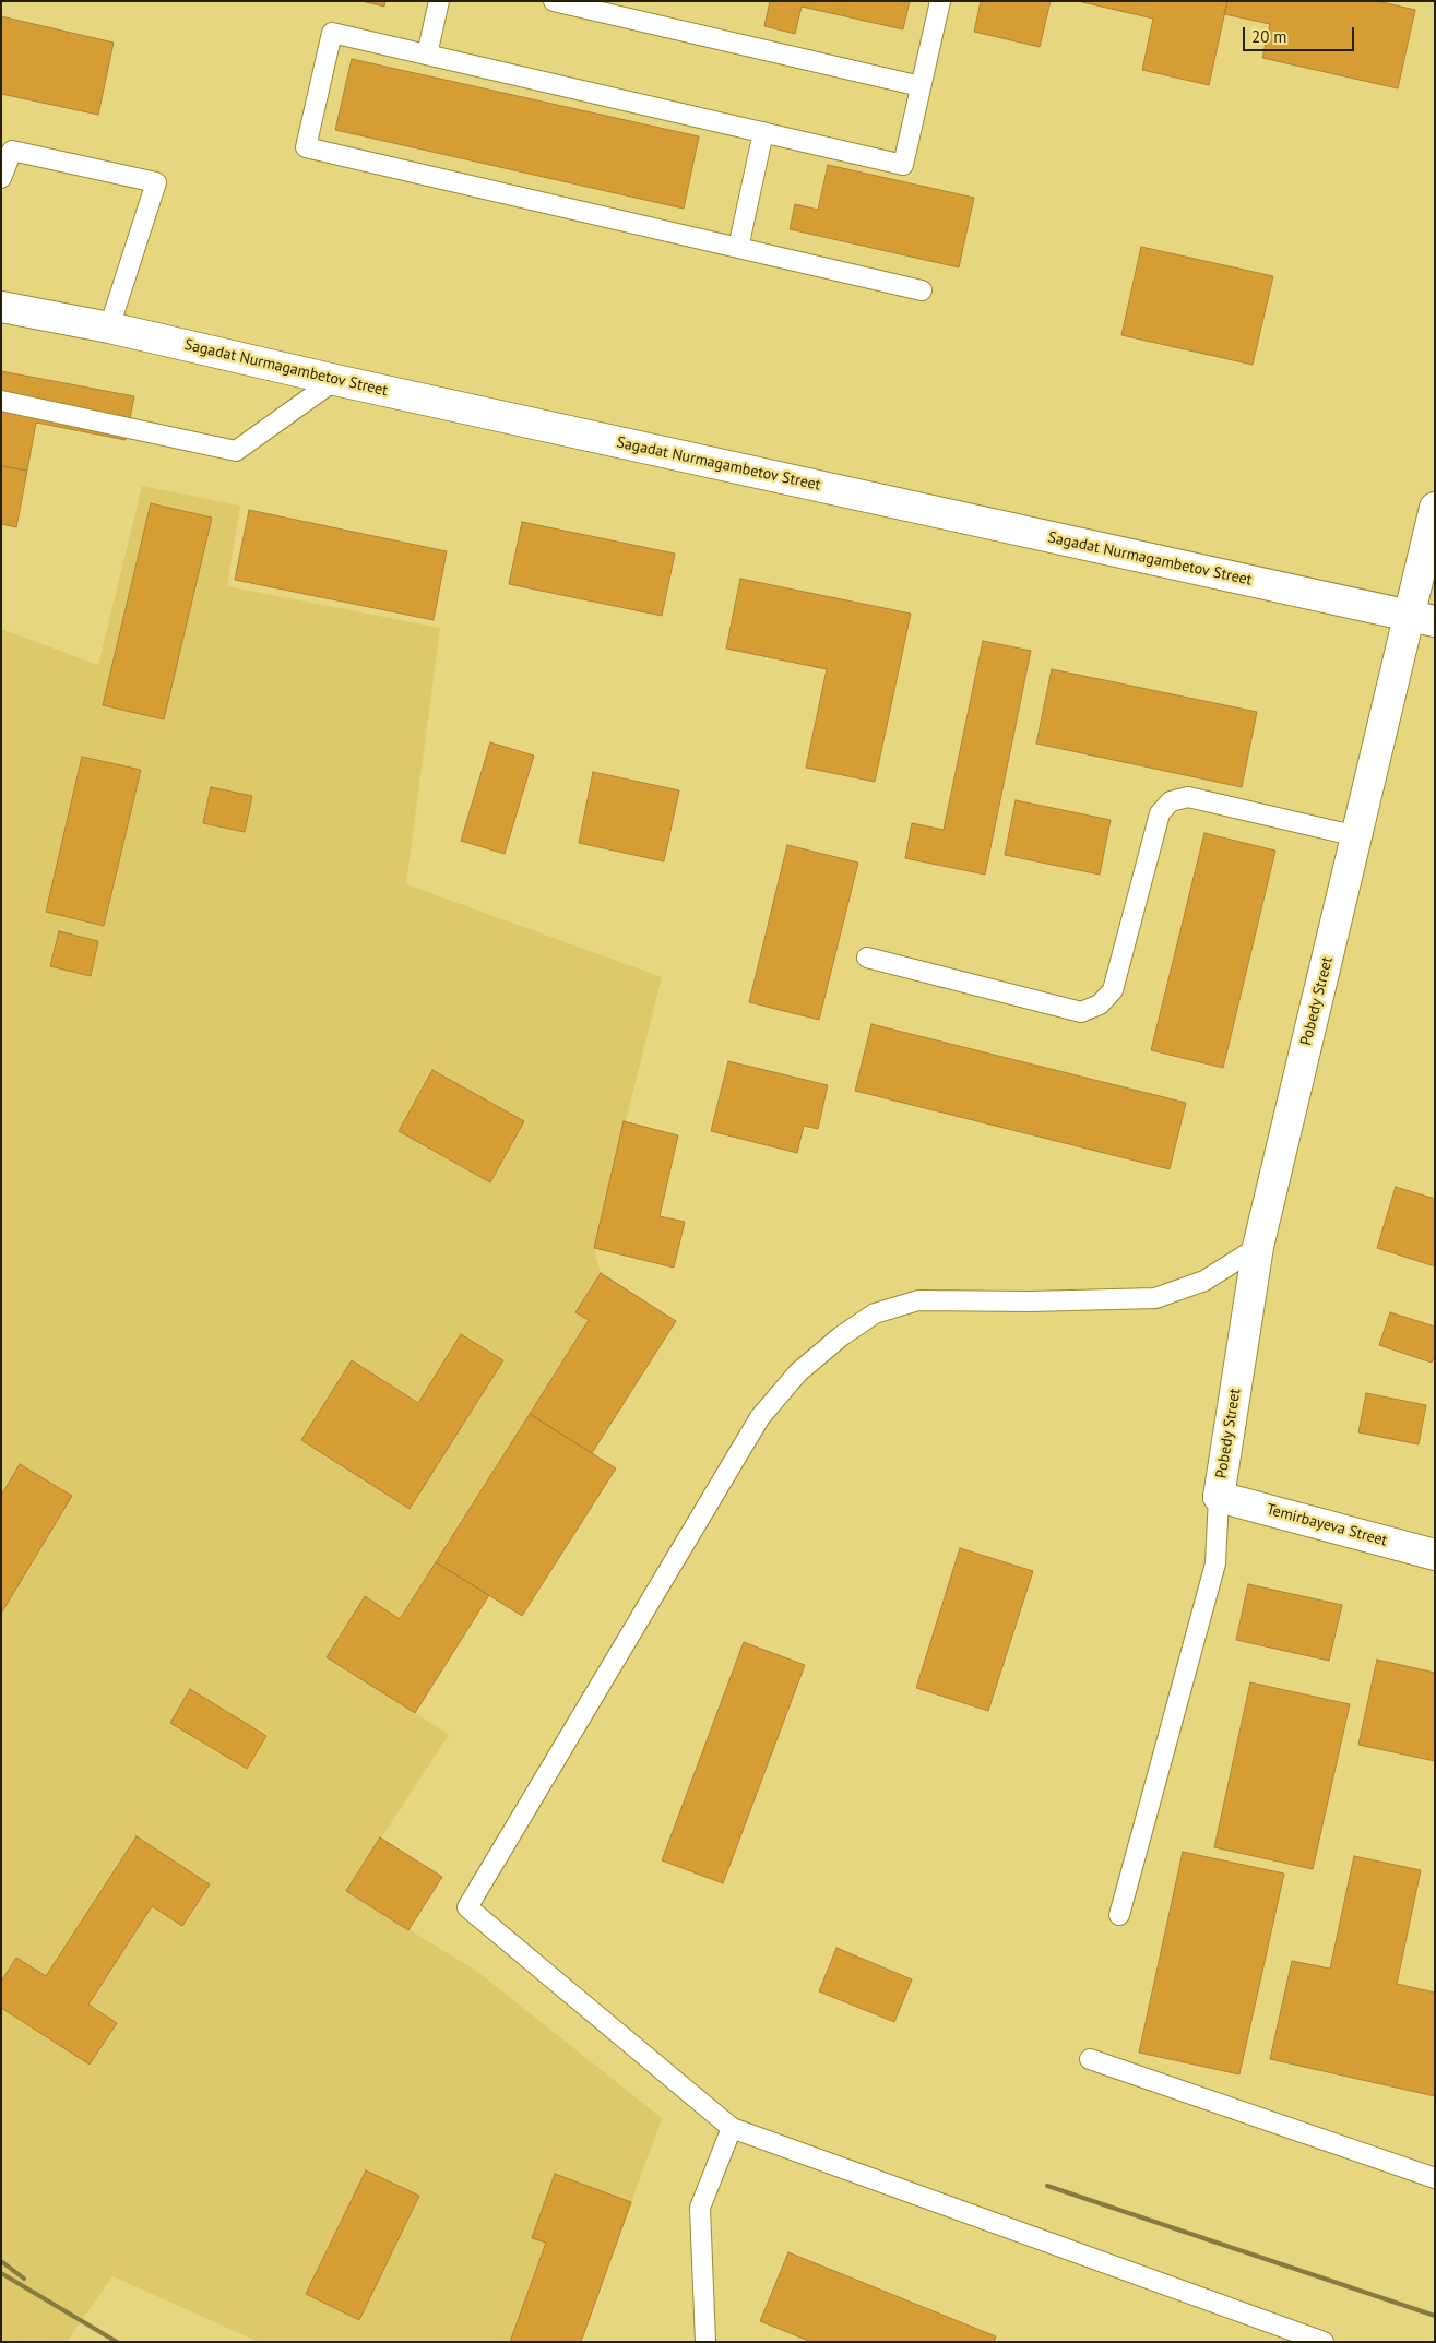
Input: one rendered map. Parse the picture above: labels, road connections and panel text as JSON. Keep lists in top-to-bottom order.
{
  "streets": {
    "street": ["Sagadat Nurmagambetov Street", "Pobedy Street", "Temirbayeva Street"]
  },
  "crossings": [
    ["Sagadat Nurmagambetov Street", "Pobedy Street"],
    ["Pobedy Street", "Temirbayeva Street"]
  ],
  "scale_bar": "20 m"
}
